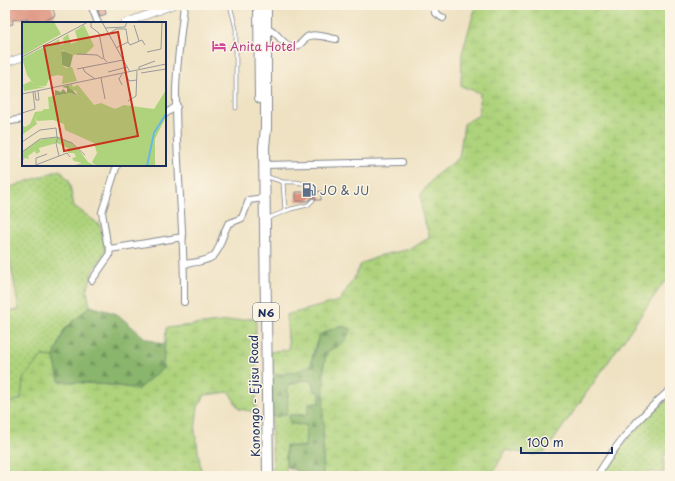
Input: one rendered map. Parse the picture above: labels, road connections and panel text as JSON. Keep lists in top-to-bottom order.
{
  "streets": {
    "highway": ["N6", "Konongo - Ejisu Road"]
  },
  "places": {
    "hotel": ["Anita Hotel"],
    "fuel station": ["JO & JU"]
  },
  "scale_bar": "100 m"
}
